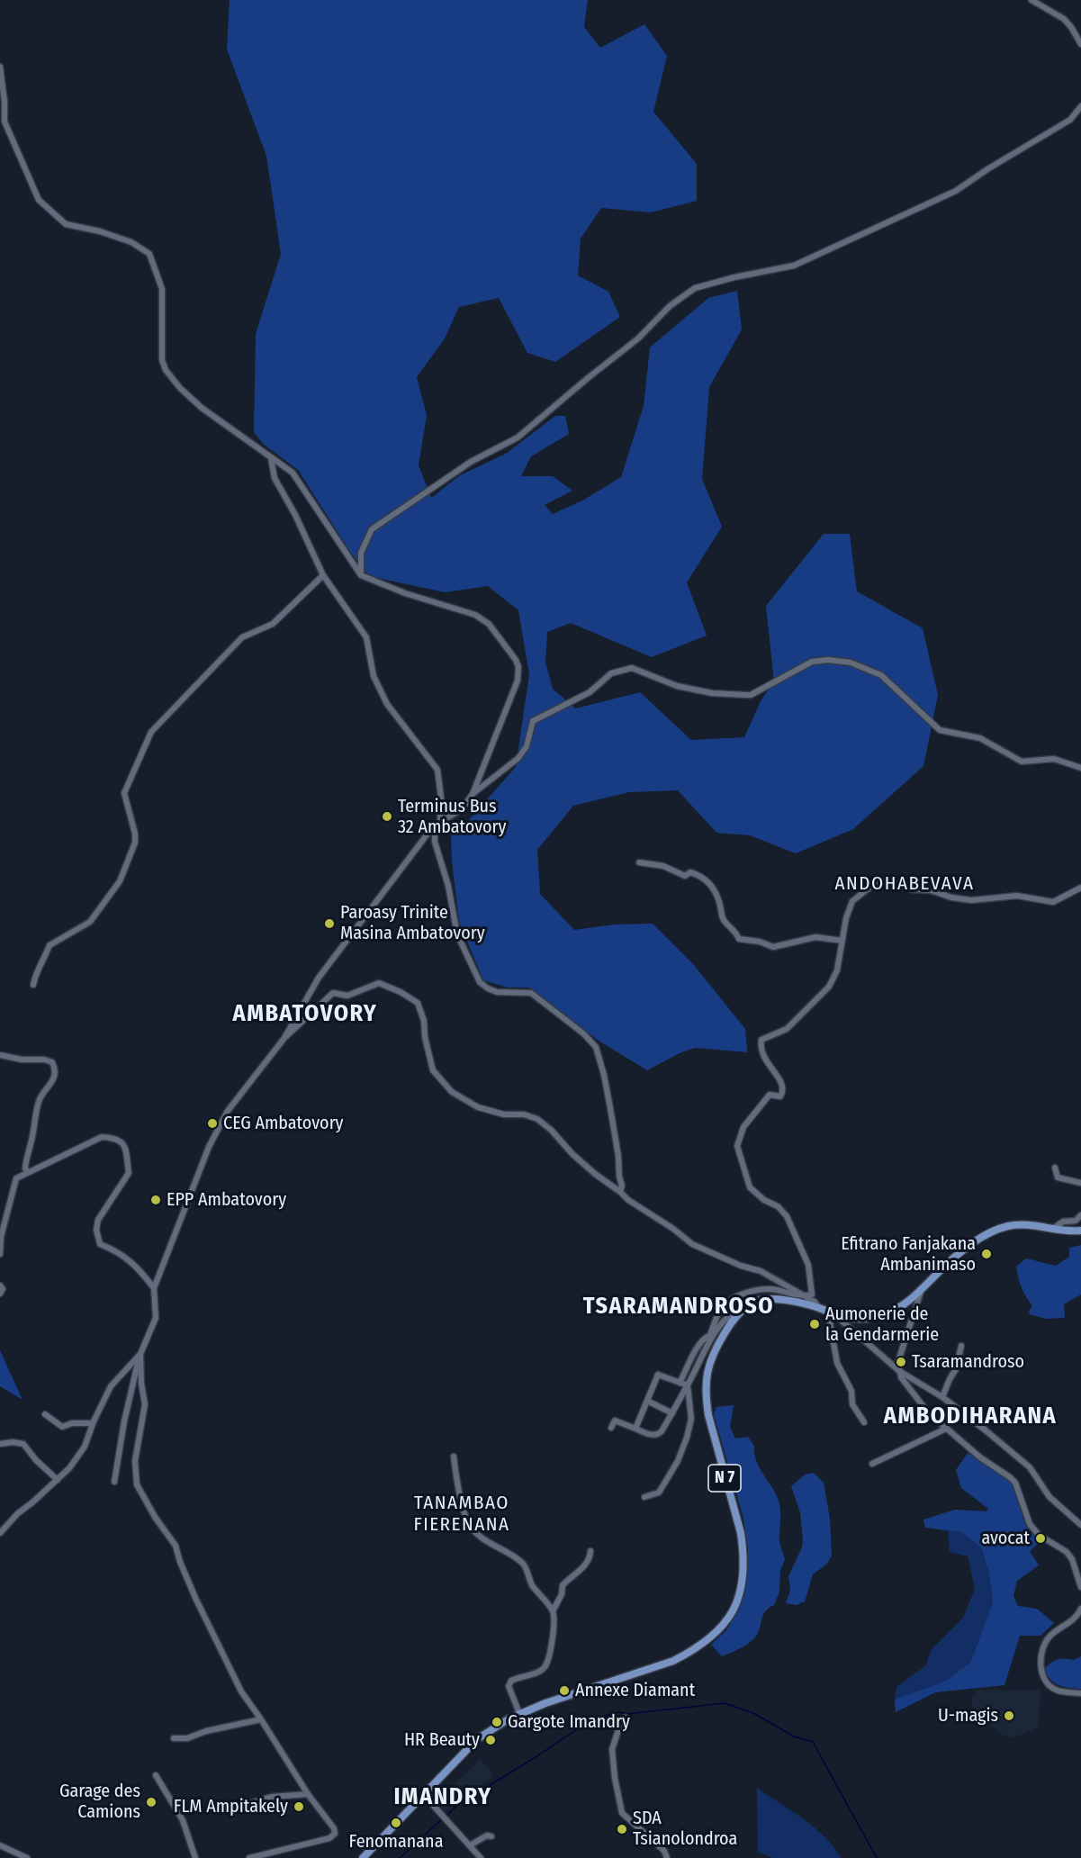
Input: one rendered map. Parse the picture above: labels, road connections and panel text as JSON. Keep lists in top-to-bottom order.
{
  "streets": {
    "main road": ["N 7"]
  },
  "districts": [
    "ANDOHABEVAVA",
    "AMBATOVORY",
    "TSARAMANDROSO",
    "AMBODIHARANA",
    "TANAMBAO FIERENANA",
    "IMANDRY"
  ],
  "places": [
    "Terminus Bus 32 Ambatovory",
    "Paroasy Trinite Masina Ambatovory",
    "CEG Ambatovory",
    "EPP Ambatovory",
    "Efitrano Fanjakana Ambanimaso",
    "Aumonerie de la Gendarmerie",
    "Tsaramandroso",
    "avocat",
    "Annexe Diamant",
    "U-magis",
    "Gargote Imandry",
    "HR Beauty",
    "Garage des Camions",
    "FLM Ampitakely",
    "Fenomanana",
    "SDA Tsianolondroa"
  ]
}
